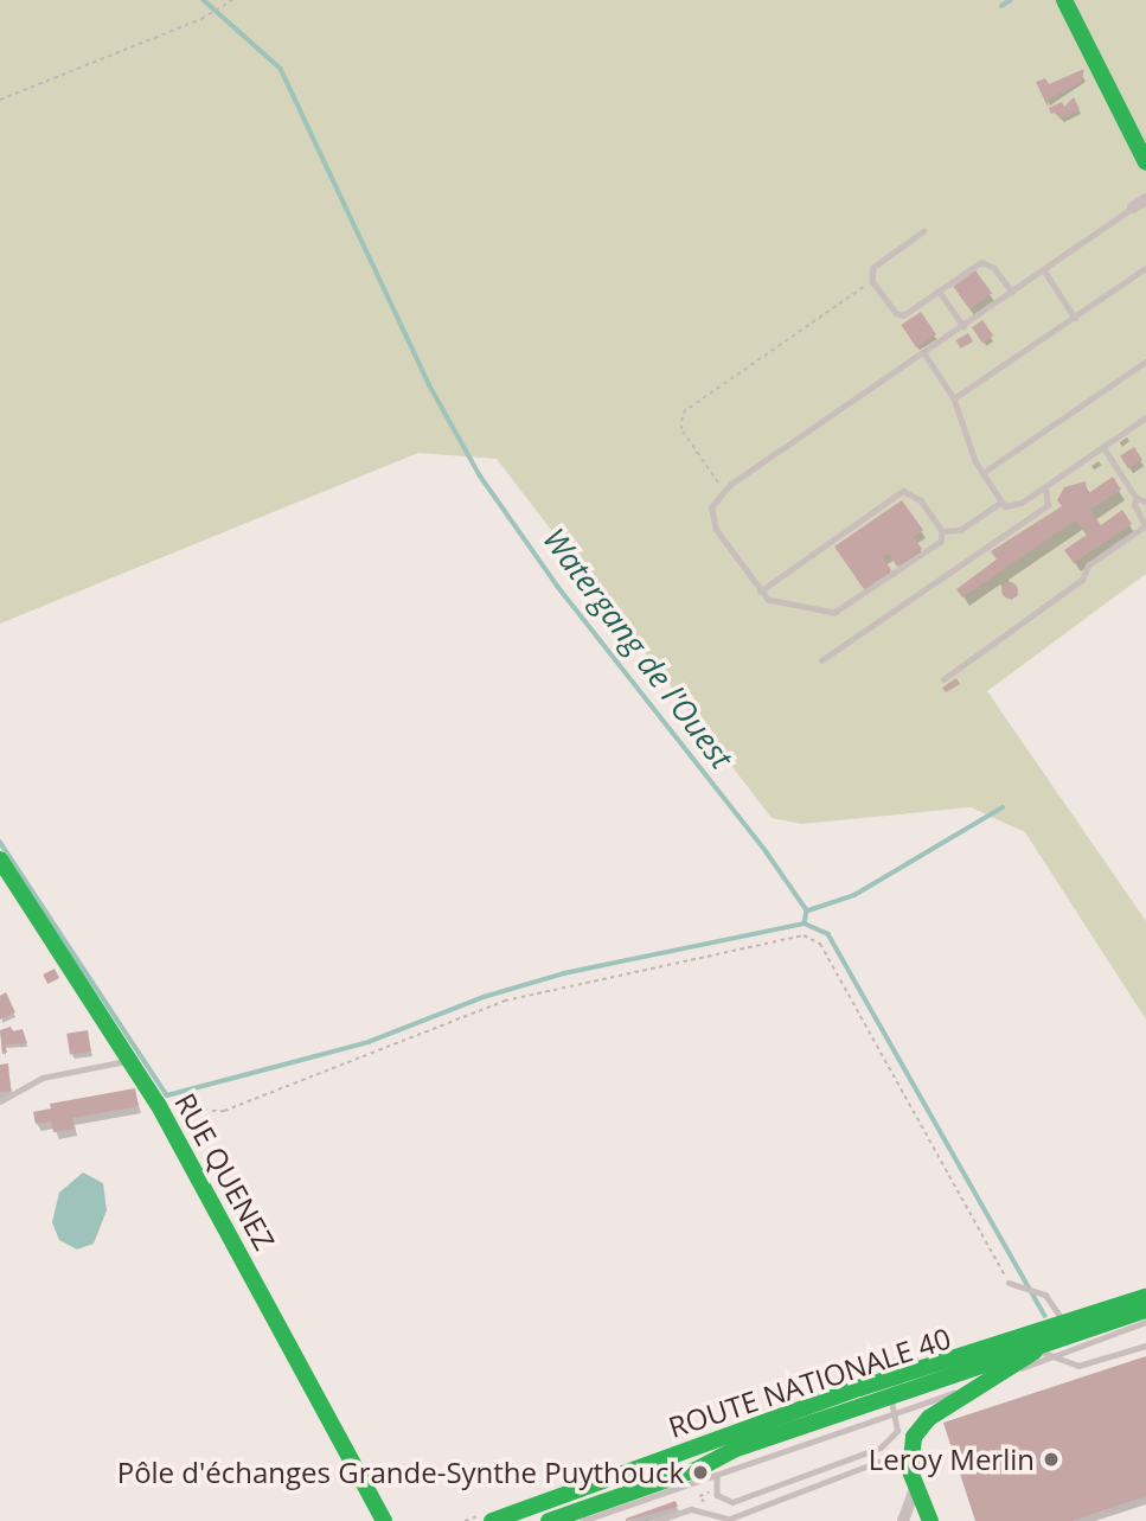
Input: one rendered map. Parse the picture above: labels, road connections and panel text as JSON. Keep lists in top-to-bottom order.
{
  "streets": {
    "main road": ["RUE QUENEZ", "ROUTE NATIONALE 40"]
  },
  "water": ["Watergang de l'Ouest"],
  "places": ["Leroy Merlin", "Pôle d'échanges Grande-Synthe Puythouck"]
}
